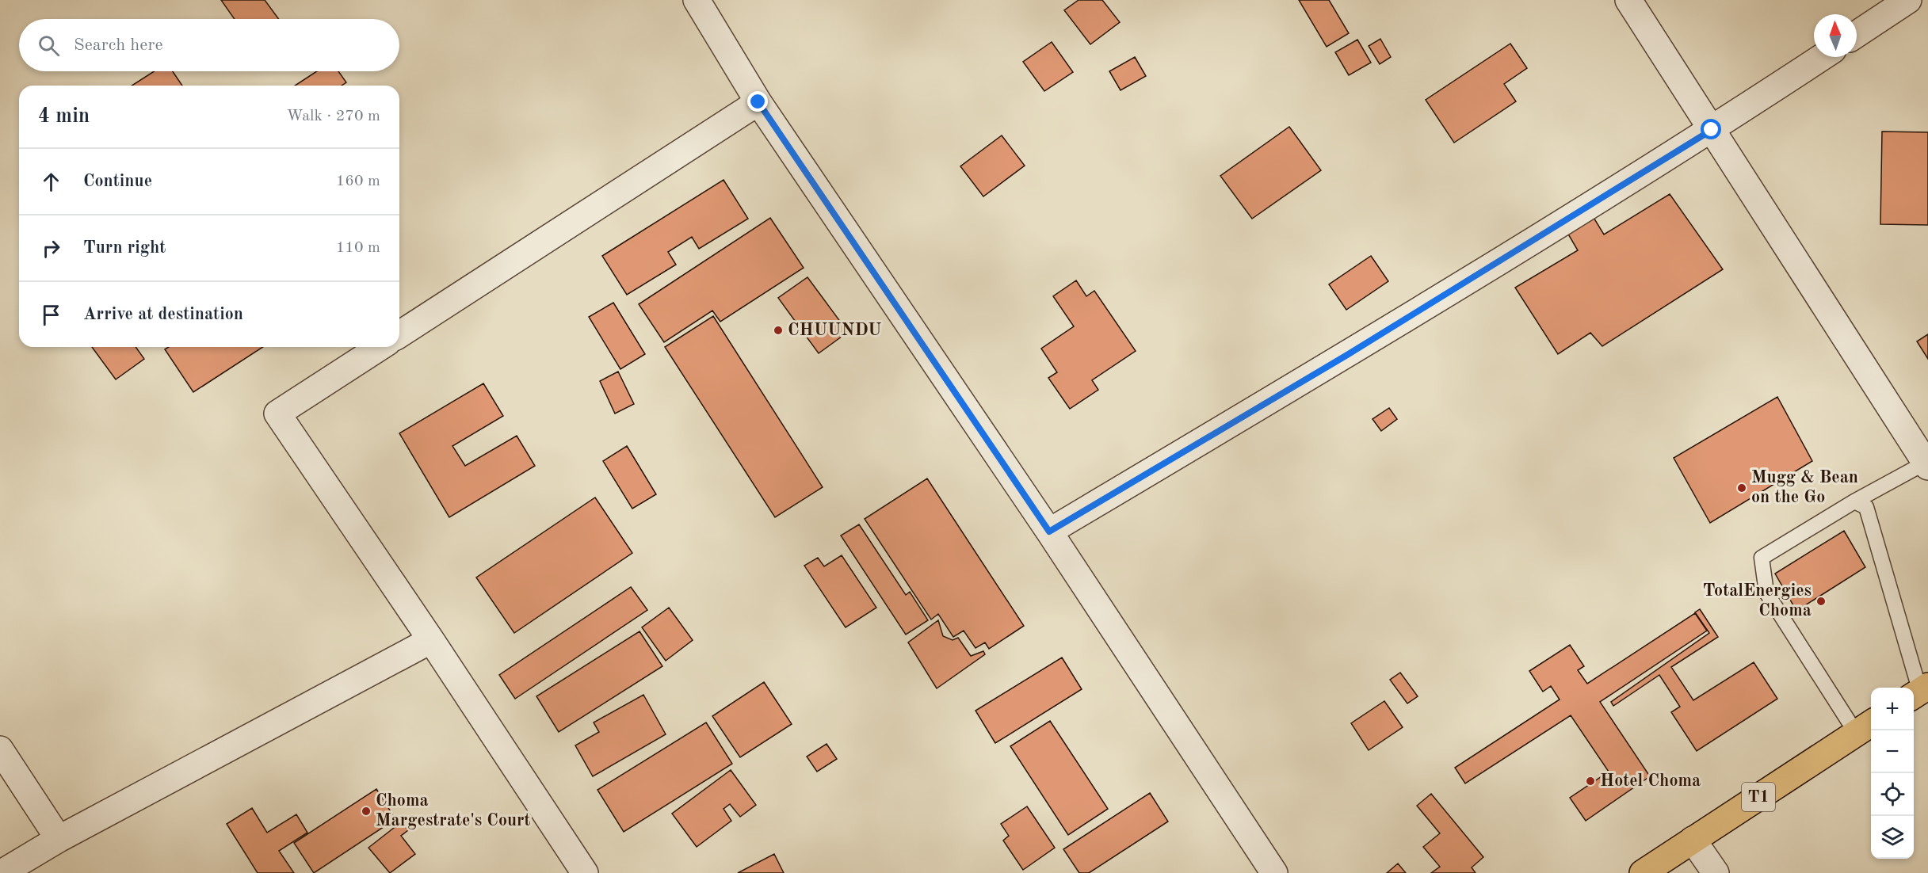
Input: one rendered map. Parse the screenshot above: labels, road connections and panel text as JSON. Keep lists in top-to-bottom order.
{
  "streets": {
    "highway": ["T1"]
  },
  "places": [
    "CHUUNDU",
    "Mugg & Bean on the Go",
    "TotalEnergies Choma",
    "Hotel Choma",
    "Choma Margestrate's Court"
  ],
  "north": "top",
  "page": {
    "search": "Search here",
    "heading": ["4 min", "Walk · 270 m"],
    "list": [
      ["Continue", "160 m"],
      ["Turn right", "110 m"],
      "Arrive at destination"
    ],
    "map_buttons": ["+", "−"]
  }
}
